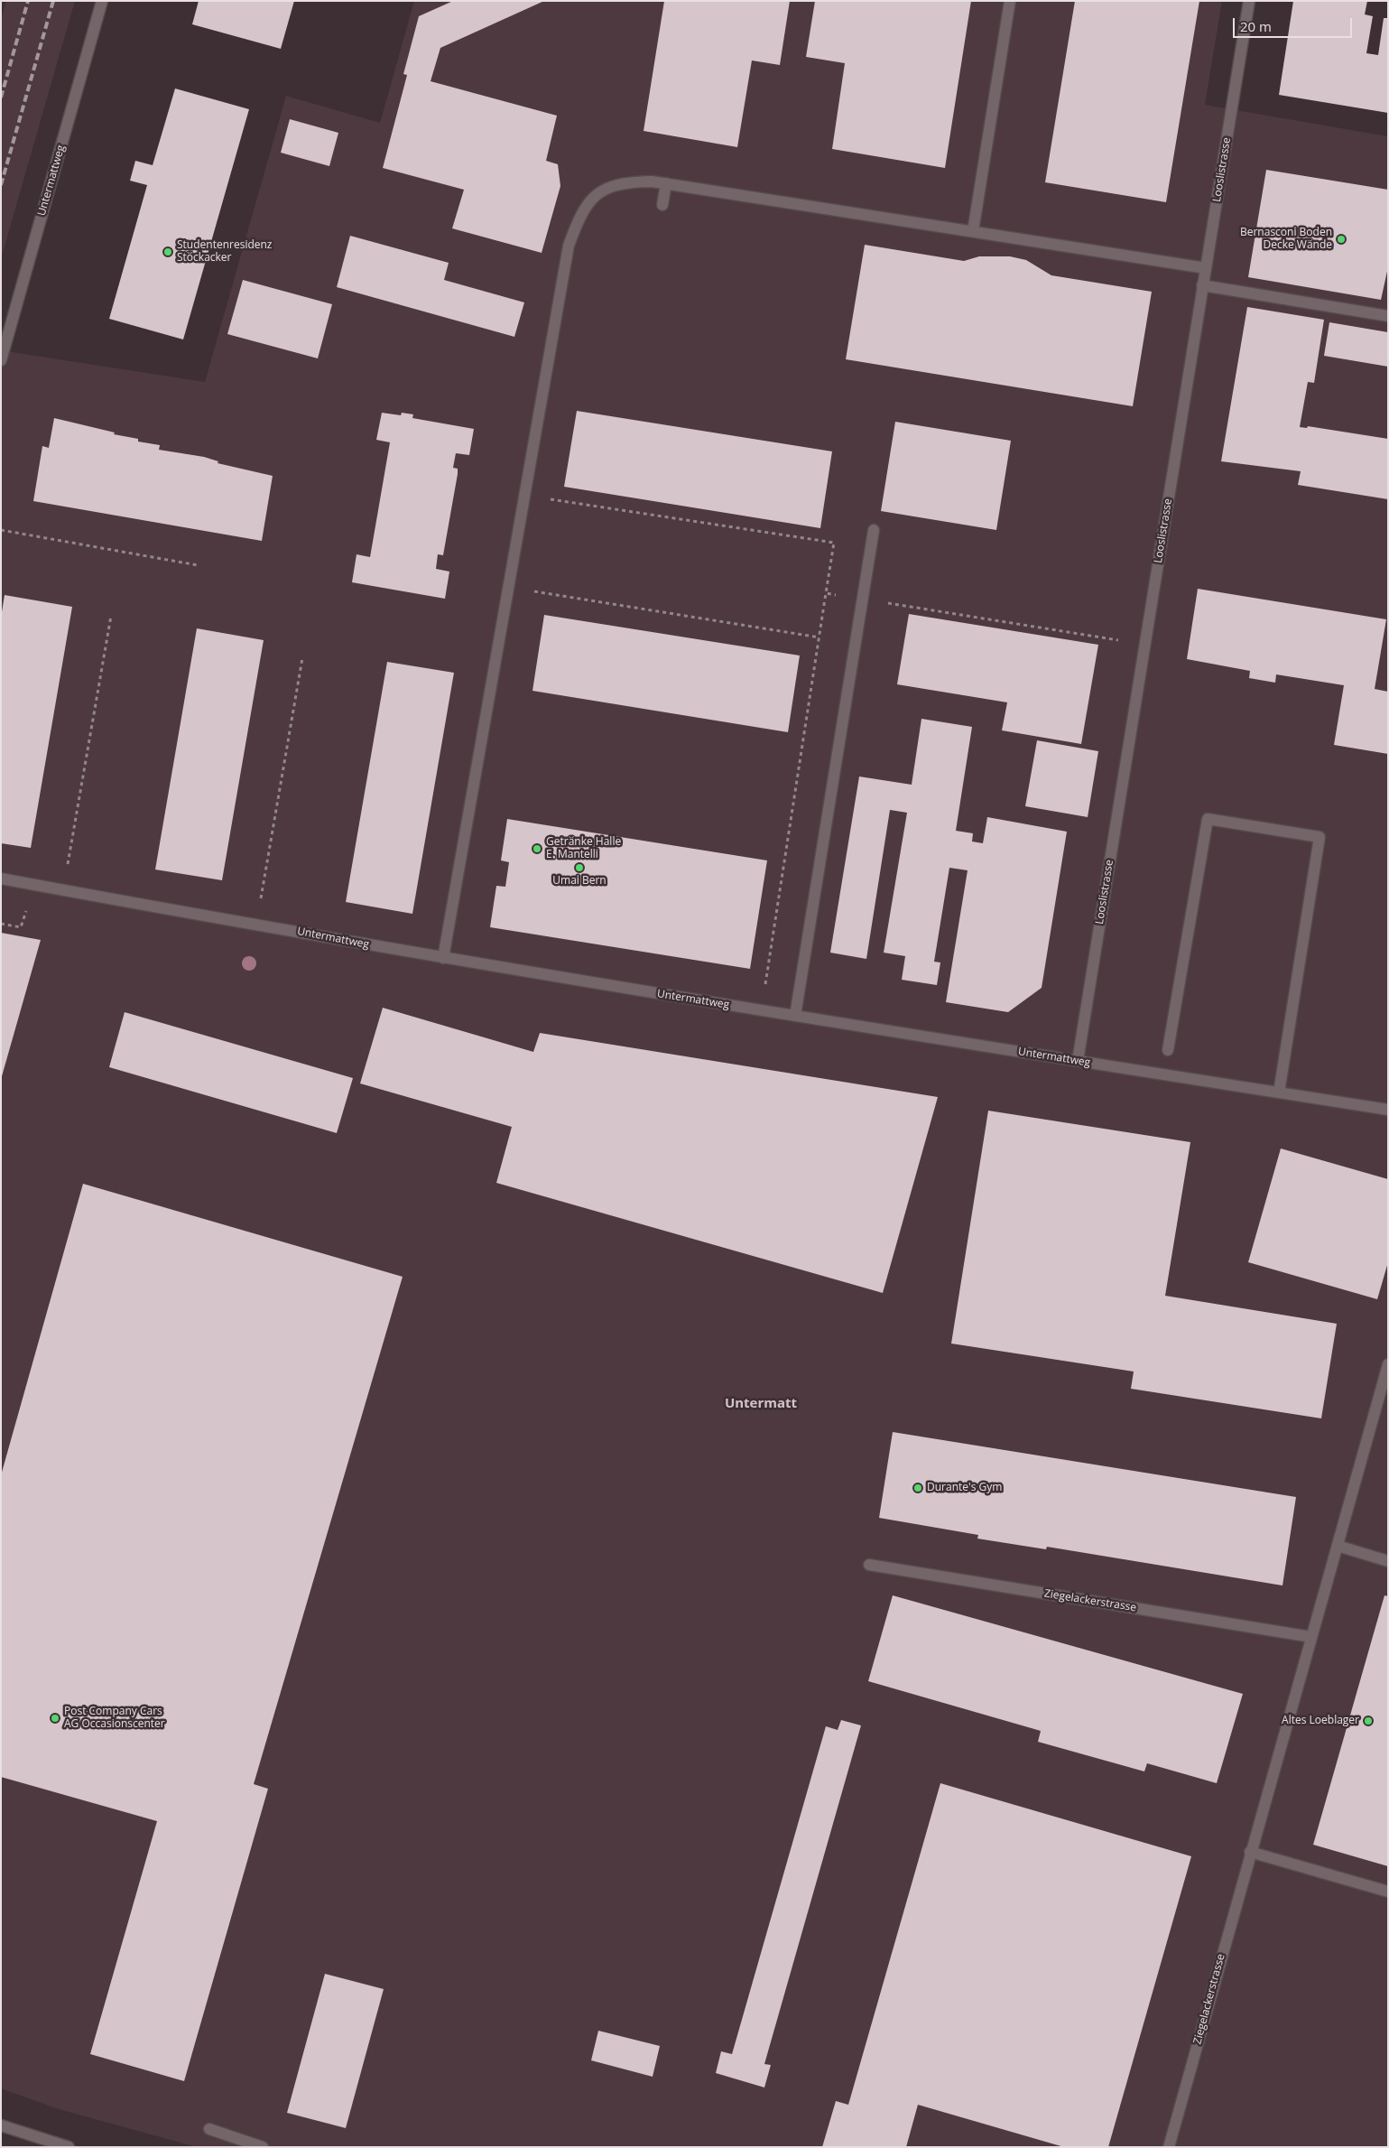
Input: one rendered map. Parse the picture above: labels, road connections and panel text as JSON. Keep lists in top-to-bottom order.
{
  "streets": {
    "street": ["Looslistrasse", "Untermattweg", "Ziegelackerstrasse"]
  },
  "crossings": [
    ["Looslistrasse", "Untermattweg"]
  ],
  "districts": ["Untermatt"],
  "places": [
    "Bernasconi Boden Decke Wände",
    "Studentenresidenz Stöckacker",
    "Getränke Halle E. Mantelli",
    "Umai Bern",
    "Durante's Gym",
    "Post Company Cars AG Occasionscenter",
    "Altes Loeblager"
  ],
  "scale_bar": "20 m"
}
